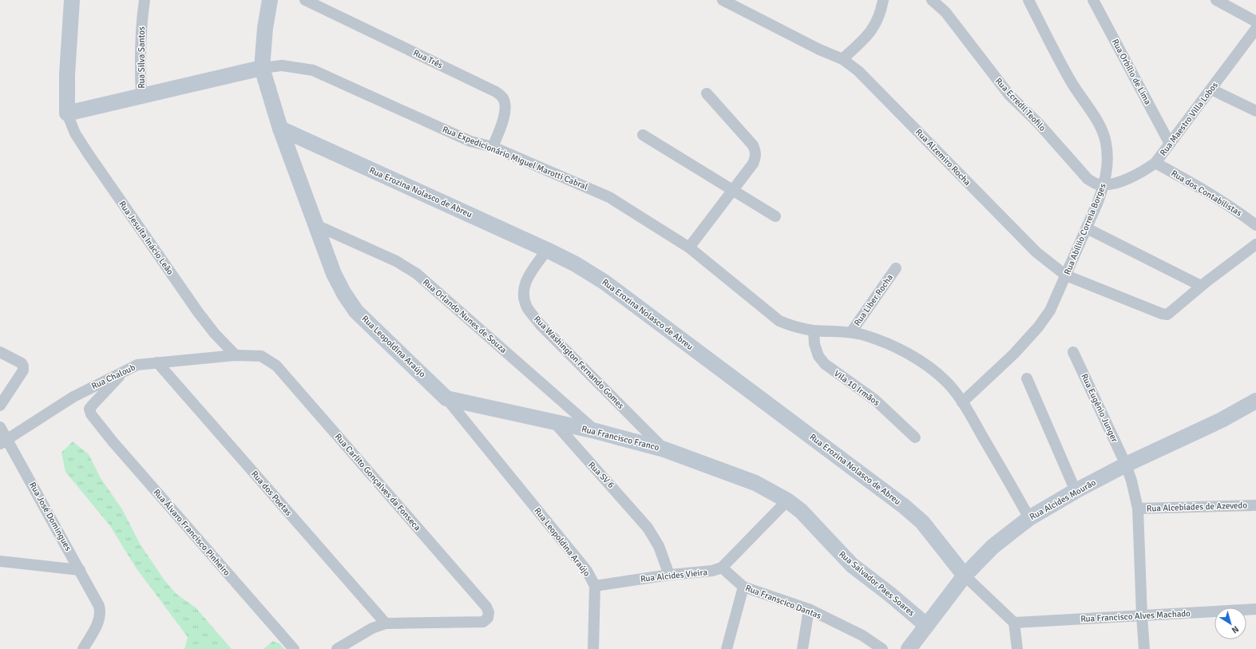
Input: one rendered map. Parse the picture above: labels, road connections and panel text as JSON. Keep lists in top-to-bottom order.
{
  "streets": {
    "street": [
      "Rua Silva Santos",
      "Rua Três",
      "Rua Orbílio de Lima",
      "Rua Ecredil Teofilo",
      "Rua Maestro Villa Lobos",
      "Rua Alzemiro Rocha",
      "Rua Expedicionário Miguel Marotti Cabral",
      "Rua Erozina Nolasco de Abreu",
      "Rua dos Contabilistas",
      "Rua Abíliio Correia Borges",
      "Rua Jesuíta Inácio Leão",
      "Rua Liber Rocha",
      "Rua Orlando Nunes de Souza",
      "Rua Leopoldina Araújo",
      "Rua Washington Fernando Gomes",
      "Rua Chaloub",
      "Vila 10 Irmãos",
      "Rua Eugênio Junger",
      "Rua Francisco Franco",
      "Rua SV 6",
      "Rua Carlito Gonçalves da Fonseca",
      "Rua dos Poetas",
      "Rua Alcides Mourão",
      "Rua Alcebíades de Azevedo",
      "Rua José Domingues",
      "Rua Álvaro Francisco Pinheiro",
      "Rua Alcides Vieira",
      "Rua Salvador Paes Soares",
      "Rua Franscico Dantas",
      "Rua Francisco Alves Machado"
    ]
  },
  "crossings": [
    ["Rua Três", "Rua Expedicionário Miguel Marotti Cabral"],
    ["Rua Orbílio de Lima", "Rua Maestro Villa Lobos"],
    ["Rua Ecredil Teofilo", "Rua Maestro Villa Lobos"],
    ["Rua Ecredil Teofilo", "Rua Abíliio Correia Borges"],
    ["Rua Maestro Villa Lobos", "Rua dos Contabilistas"],
    ["Rua Maestro Villa Lobos", "Rua Abíliio Correia Borges"],
    ["Rua Alzemiro Rocha", "Rua Abíliio Correia Borges"],
    ["Rua Expedicionário Miguel Marotti Cabral", "Rua Abíliio Correia Borges"],
    ["Rua Expedicionário Miguel Marotti Cabral", "Rua Liber Rocha"],
    ["Rua Expedicionário Miguel Marotti Cabral", "Rua Leopoldina Araújo"],
    ["Rua Expedicionário Miguel Marotti Cabral", "Vila 10 Irmãos"],
    ["Rua Expedicionário Miguel Marotti Cabral", "Rua Alcides Mourão"],
    ["Rua Erozina Nolasco de Abreu", "Rua Leopoldina Araújo"],
    ["Rua Erozina Nolasco de Abreu", "Rua Washington Fernando Gomes"],
    ["Rua Erozina Nolasco de Abreu", "Rua Alcides Mourão"],
    ["Rua Jesuíta Inácio Leão", "Rua Chaloub"],
    ["Rua Orlando Nunes de Souza", "Rua Leopoldina Araújo"],
    ["Rua Orlando Nunes de Souza", "Rua Francisco Franco"],
    ["Rua Leopoldina Araújo", "Rua Francisco Franco"],
    ["Rua Leopoldina Araújo", "Rua Alcides Vieira"],
    ["Rua Washington Fernando Gomes", "Rua Francisco Franco"],
    ["Rua Chaloub", "Rua Carlito Gonçalves da Fonseca"],
    ["Rua Chaloub", "Rua dos Poetas"],
    ["Rua Chaloub", "Rua José Domingues"],
    ["Rua Chaloub", "Rua Álvaro Francisco Pinheiro"],
    ["Rua Eugênio Junger", "Rua Alcides Mourão"],
    ["Rua Eugênio Junger", "Rua Alcebíades de Azevedo"],
    ["Rua Eugênio Junger", "Rua Francisco Alves Machado"],
    ["Rua Francisco Franco", "Rua SV 6"],
    ["Rua Francisco Franco", "Rua Alcides Vieira"],
    ["Rua Francisco Franco", "Rua Salvador Paes Soares"],
    ["Rua SV 6", "Rua Alcides Vieira"],
    ["Rua Carlito Gonçalves da Fonseca", "Rua dos Poetas"],
    ["Rua Alcides Mourão", "Rua Salvador Paes Soares"],
    ["Rua Alcides Vieira", "Rua Salvador Paes Soares"],
    ["Rua Alcides Vieira", "Rua Franscico Dantas"]
  ],
  "north": "bottom right"
}
